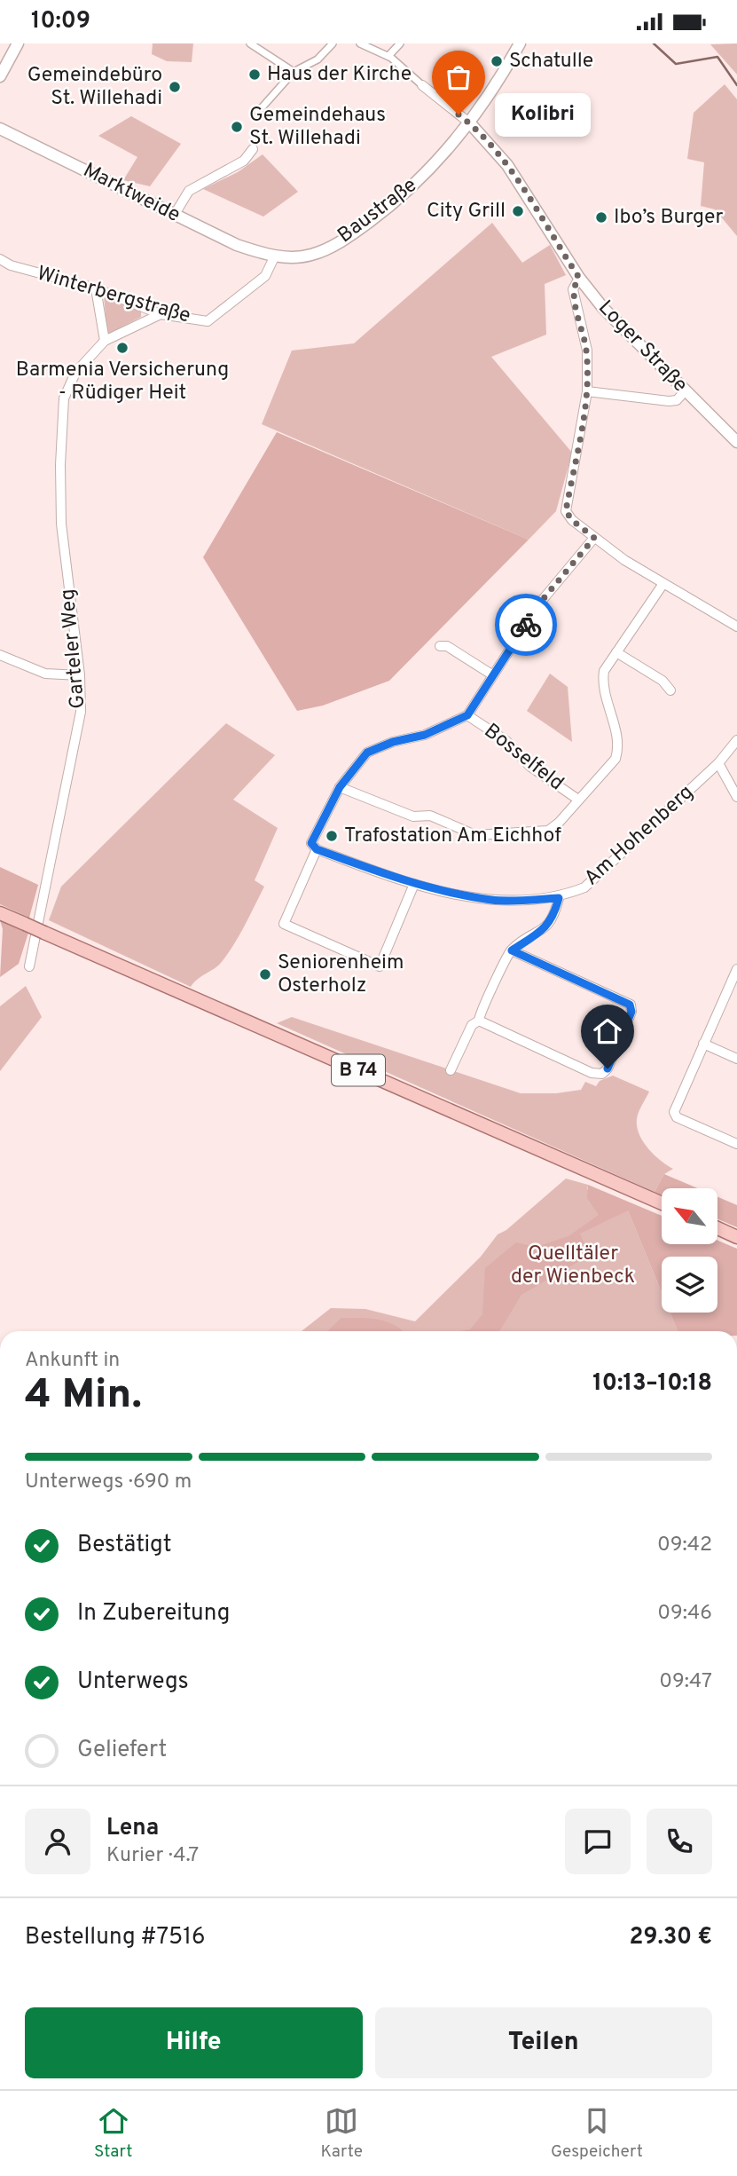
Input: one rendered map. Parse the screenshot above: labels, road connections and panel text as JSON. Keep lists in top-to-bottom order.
{
  "streets": {
    "main road": ["B 74"],
    "street": [
      "Marktweide",
      "Baustraße",
      "Winterbergstraße",
      "Loger Straße",
      "Garteler Weg",
      "Bosselfeld",
      "Am Hohenberg"
    ]
  },
  "crossings": [
    ["Marktweide", "Baustraße"],
    ["Marktweide", "Winterbergstraße"],
    ["Baustraße", "Winterbergstraße"],
    ["Baustraße", "Loger Straße"],
    ["Winterbergstraße", "Garteler Weg"]
  ],
  "parks": ["Quelltäler der Wienbeck"],
  "places": [
    "Schatulle",
    "Haus der Kirche",
    "Gemeindebüro St. Willehadi",
    "Kolibri",
    "Gemeindehaus St. Willehadi",
    "City Grill",
    "Ibo’s Burger",
    "Barmenia Versicherung - Rüdiger Heit",
    "Trafostation Am Eichhof",
    "Seniorenheim Osterholz"
  ],
  "north": "top left",
  "page": {
    "status": "10:09",
    "bubble": "Kolibri",
    "heading": ["4 Min.", "Ankunft in", "10:13–10:18"],
    "panel": [
      "Lena",
      "Kurier · 4.7",
      "Bestellung #7516",
      "29.30 €"
    ],
    "bar": "Unterwegs · 690 m",
    "list": [
      ["Bestätigt", "09:42"],
      ["In Zubereitung", "09:46"],
      ["Unterwegs", "09:47"],
      "Geliefert"
    ],
    "buttons": ["Hilfe", "Teilen"],
    "tabs": ["Start", "Karte", "Gespeichert"]
  }
}
